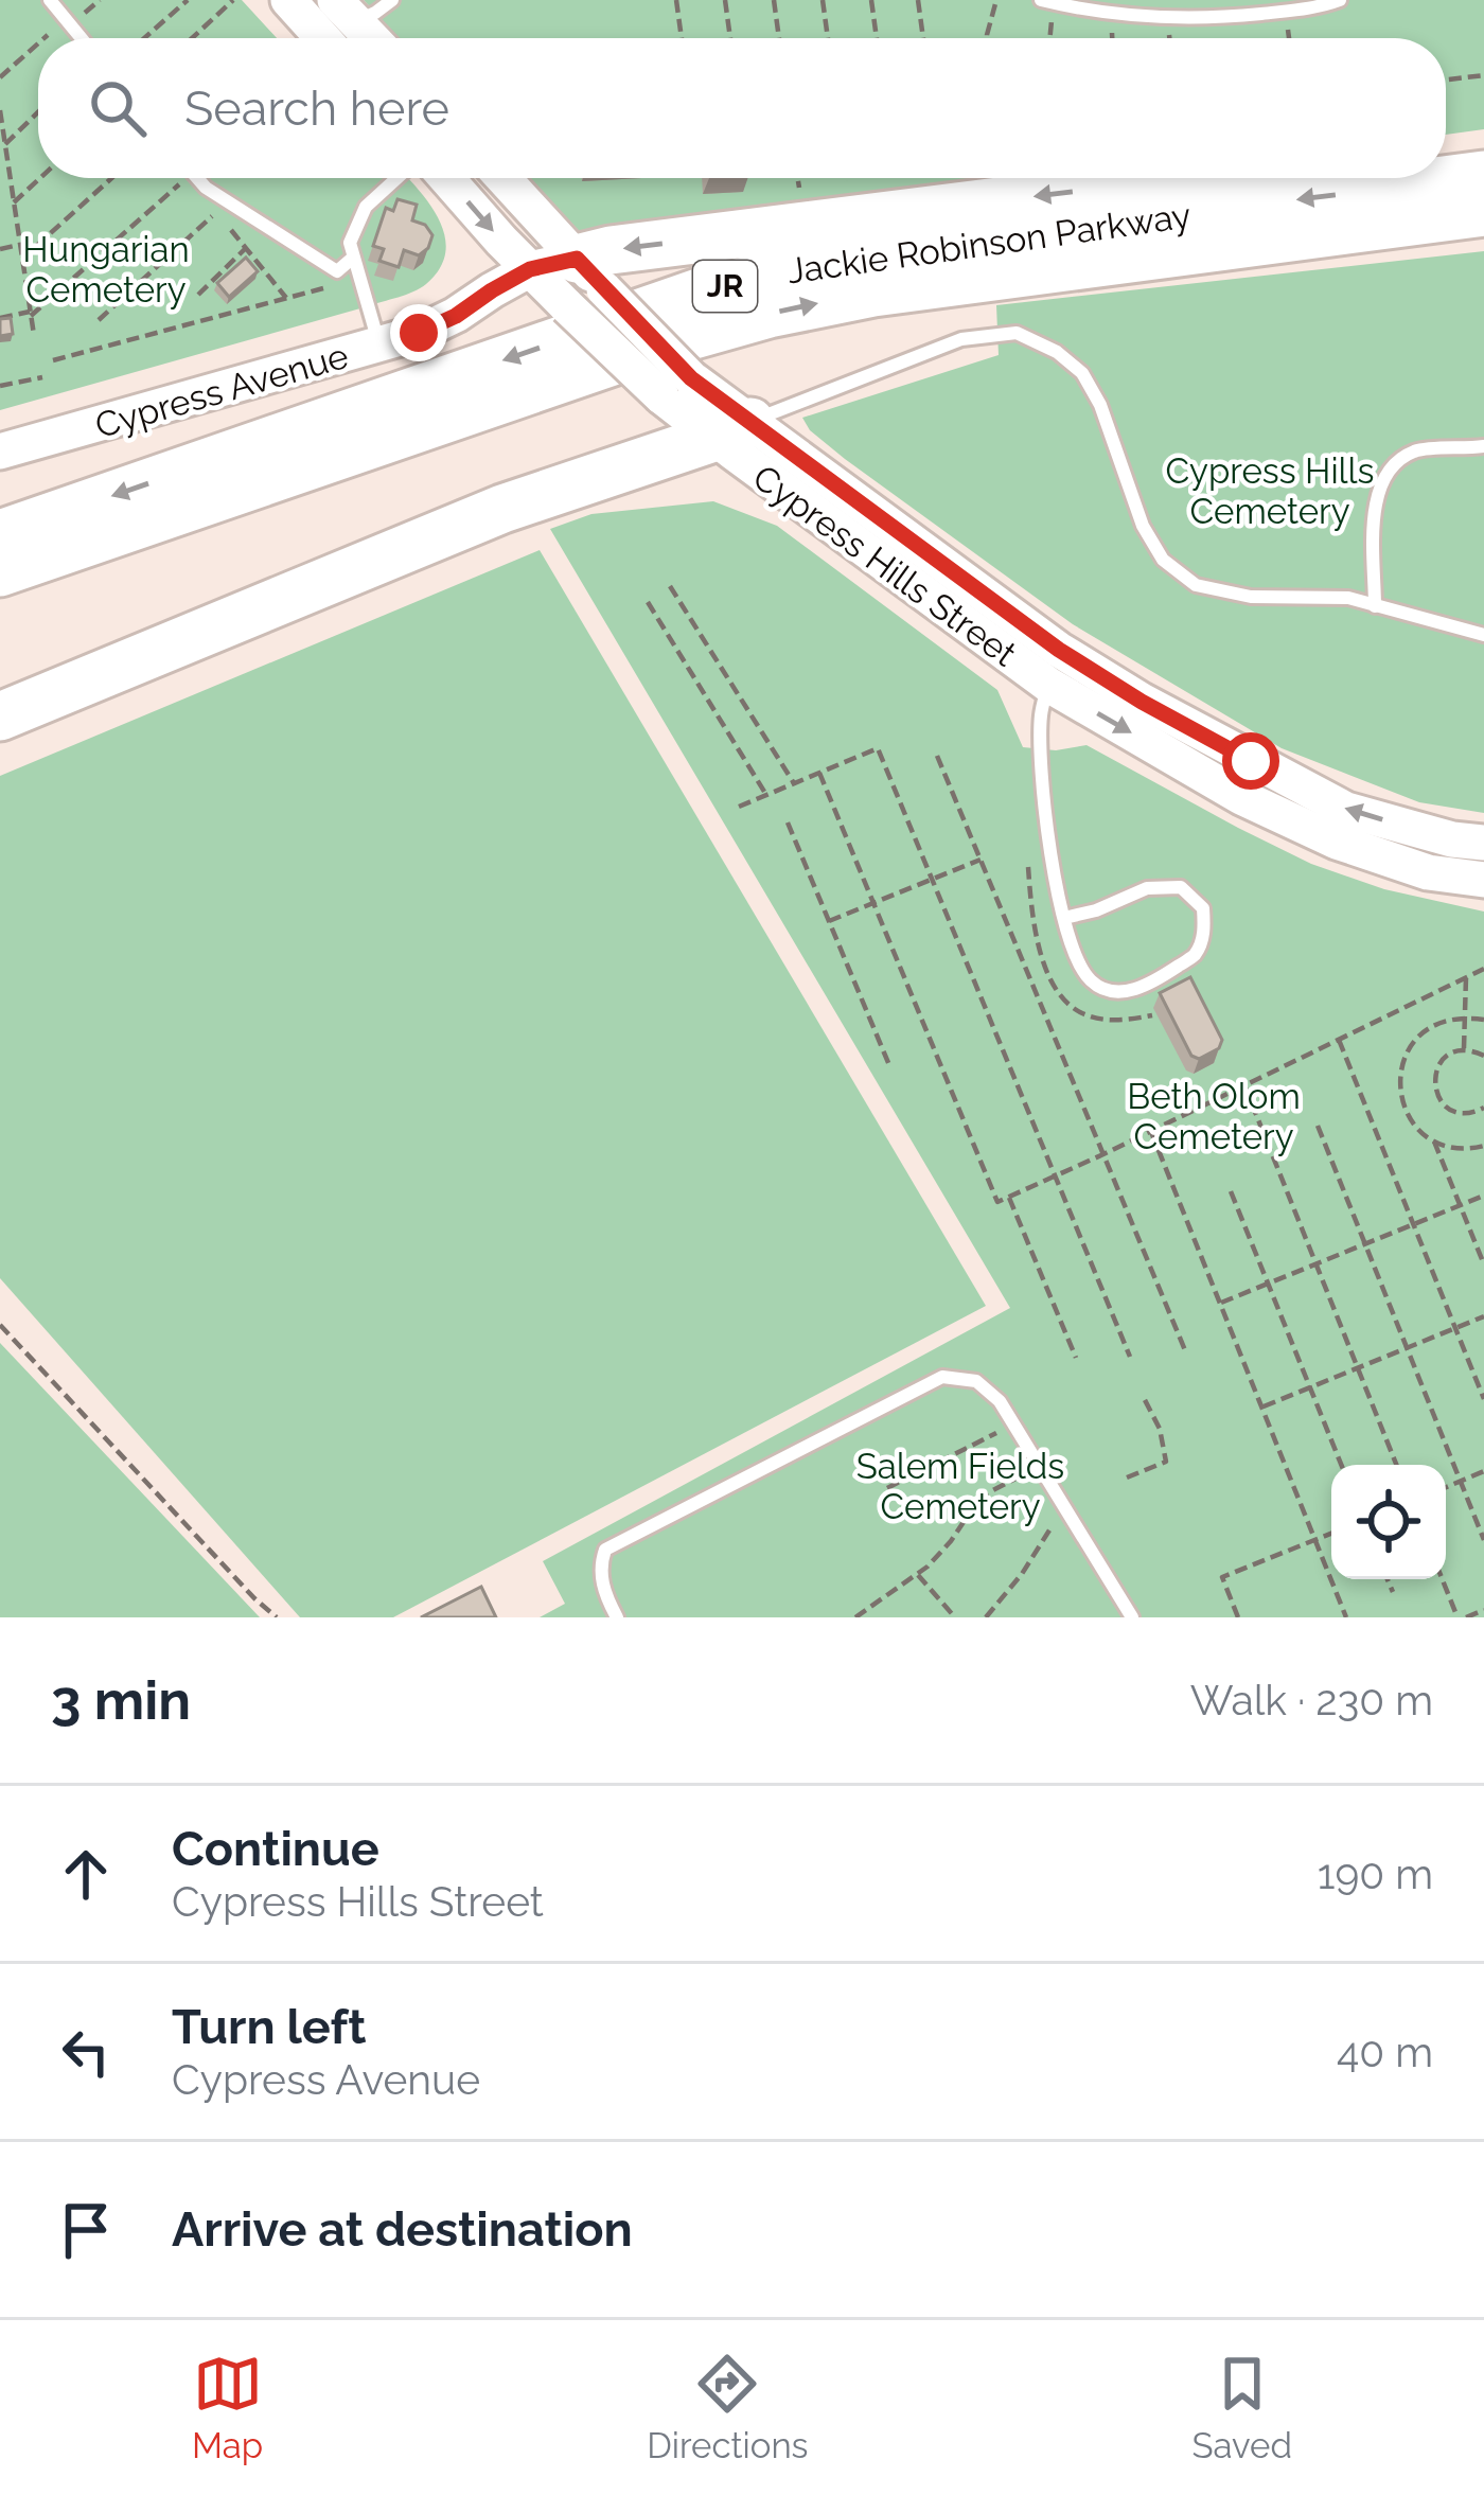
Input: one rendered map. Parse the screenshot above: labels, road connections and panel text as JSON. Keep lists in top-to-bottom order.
{
  "streets": {
    "highway": ["Jackie Robinson Parkway", "JR"],
    "street": ["Cypress Avenue", "Cypress Hills Street"]
  },
  "crossings": [
    ["Cypress Avenue", "Cypress Hills Street"]
  ],
  "parks": [
    "Hungarian Cemetery",
    "Cypress Hills Cemetery",
    "Beth Olom Cemetery",
    "Salem Fields Cemetery"
  ],
  "page": {
    "search": "Search here",
    "heading": ["3 min", "Walk · 230 m"],
    "list": [
      ["Continue", "Cypress Hills Street", "190 m"],
      ["Turn left", "Cypress Avenue", "40 m"],
      "Arrive at destination"
    ],
    "nav": ["Map", "Directions", "Saved"]
  }
}
